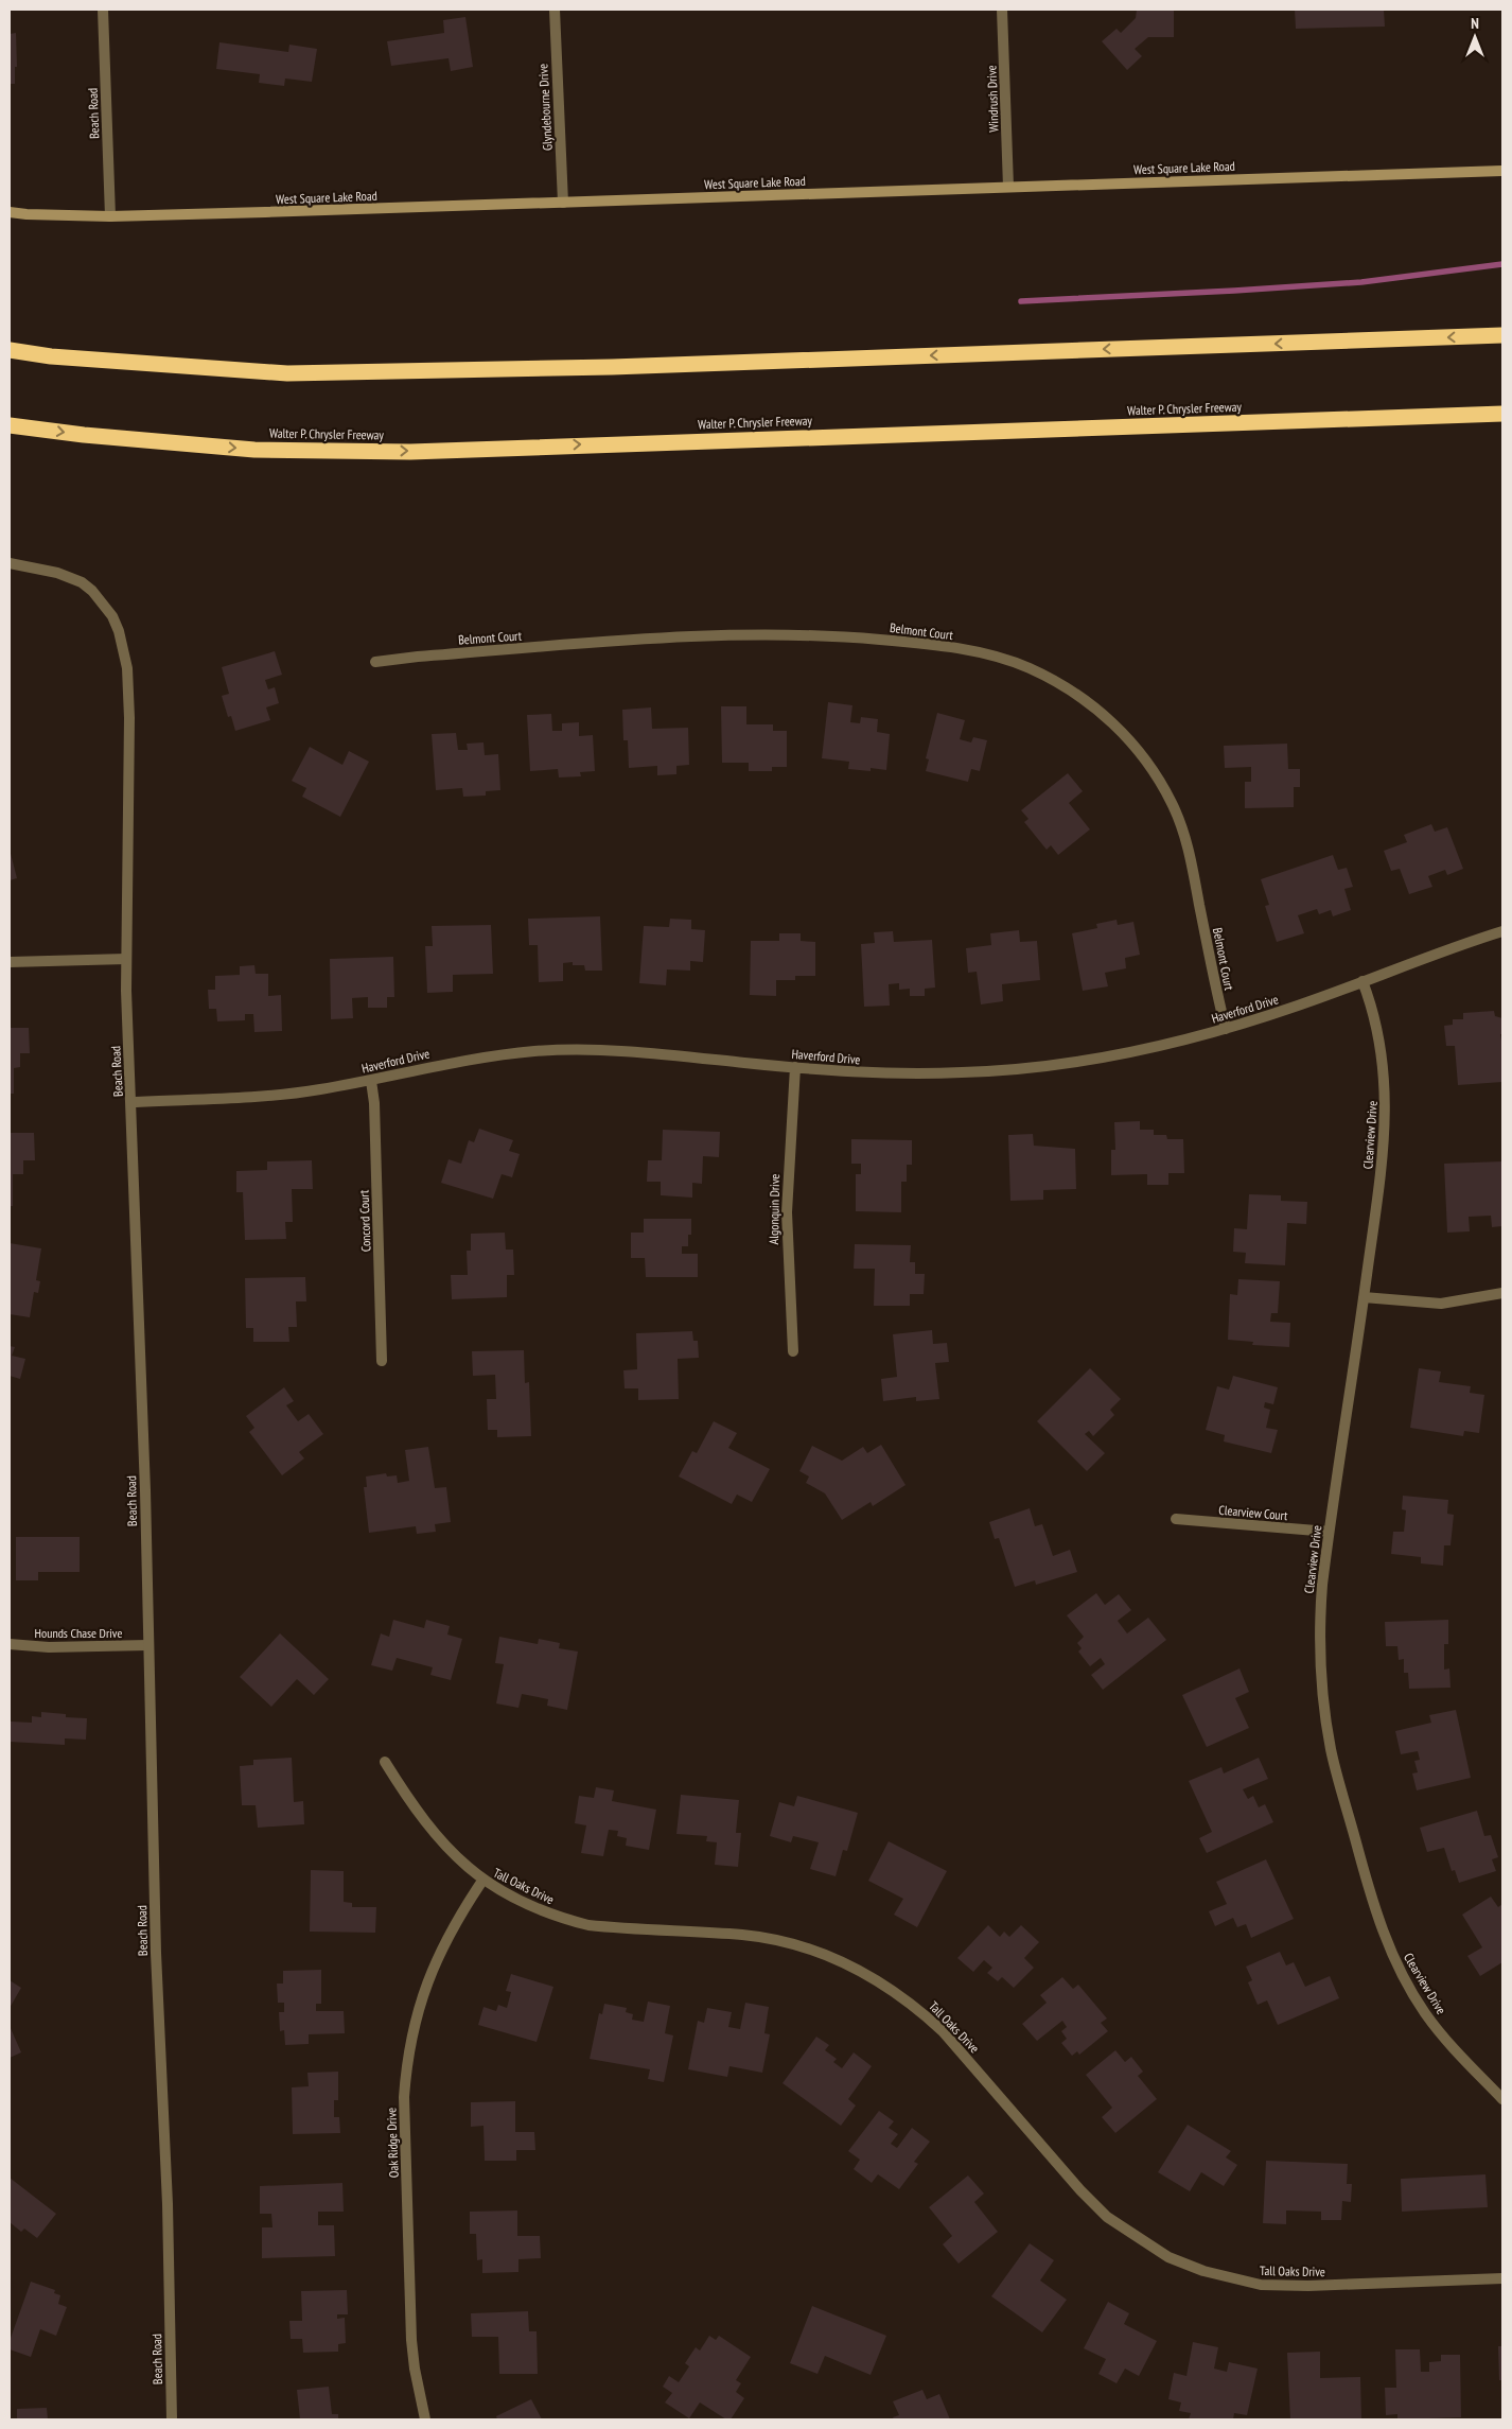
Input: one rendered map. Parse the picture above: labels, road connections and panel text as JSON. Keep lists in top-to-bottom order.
{
  "streets": {
    "highway": ["Walter P. Chrysler Freeway"],
    "main road": ["West Square Lake Road"],
    "street": [
      "Windrush Drive",
      "Glyndebourne Drive",
      "Beach Road",
      "Belmont Court",
      "Haverford Drive",
      "Clearview Drive",
      "Algonquin Drive",
      "Concord Court",
      "Clearview Court",
      "Hounds Chase Drive",
      "Tall Oaks Drive",
      "Oak Ridge Drive"
    ]
  },
  "crossings": [
    ["Windrush Drive", "West Square Lake Road"],
    ["Glyndebourne Drive", "West Square Lake Road"],
    ["Beach Road", "West Square Lake Road"],
    ["Beach Road", "Haverford Drive"],
    ["Beach Road", "Hounds Chase Drive"],
    ["Belmont Court", "Haverford Drive"],
    ["Haverford Drive", "Clearview Drive"],
    ["Haverford Drive", "Algonquin Drive"],
    ["Haverford Drive", "Concord Court"],
    ["Clearview Drive", "Clearview Court"],
    ["Tall Oaks Drive", "Oak Ridge Drive"]
  ],
  "north": "top"
}
